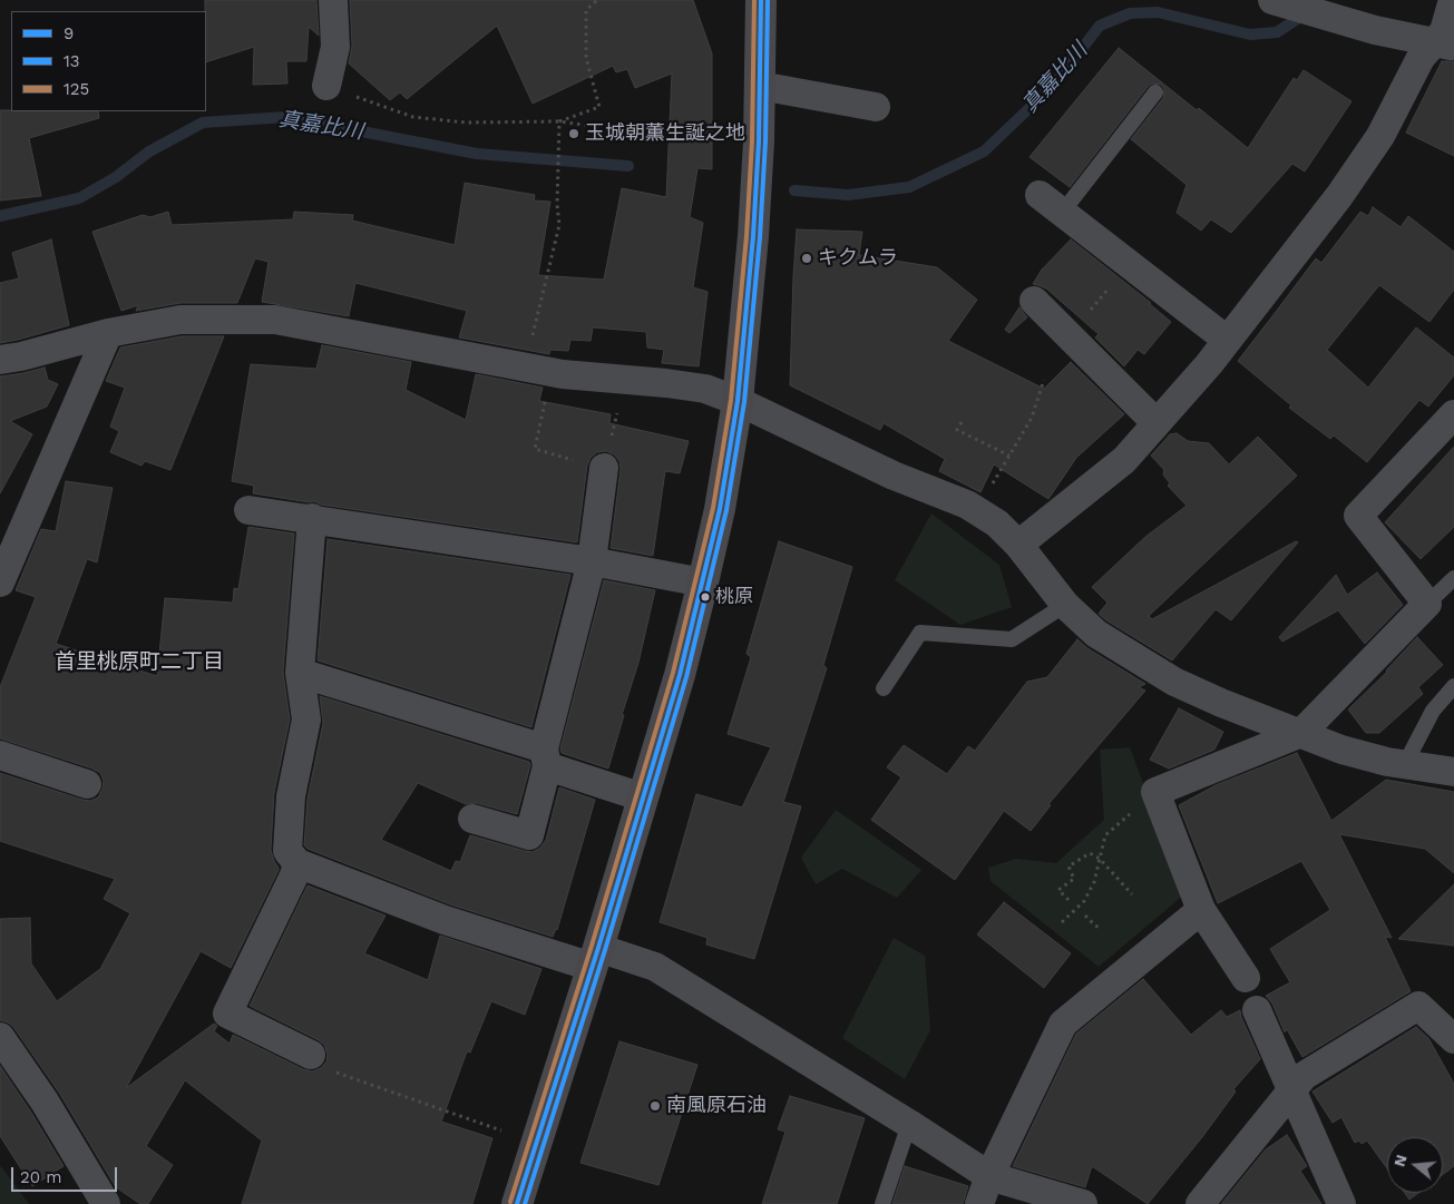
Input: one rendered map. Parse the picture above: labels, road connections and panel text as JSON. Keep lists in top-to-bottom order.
{
  "districts": ["首里桃原町二丁目"],
  "water": ["真嘉比川"],
  "places": [
    "玉城朝薫生誕之地",
    "キクムラ",
    "桃原",
    "南風原石油"
  ],
  "lines": ["transit line 9", "transit line 13", "transit line 125"],
  "legend": ["9", "13", "125"],
  "scale_bar": "20 m",
  "north": "left"
}
